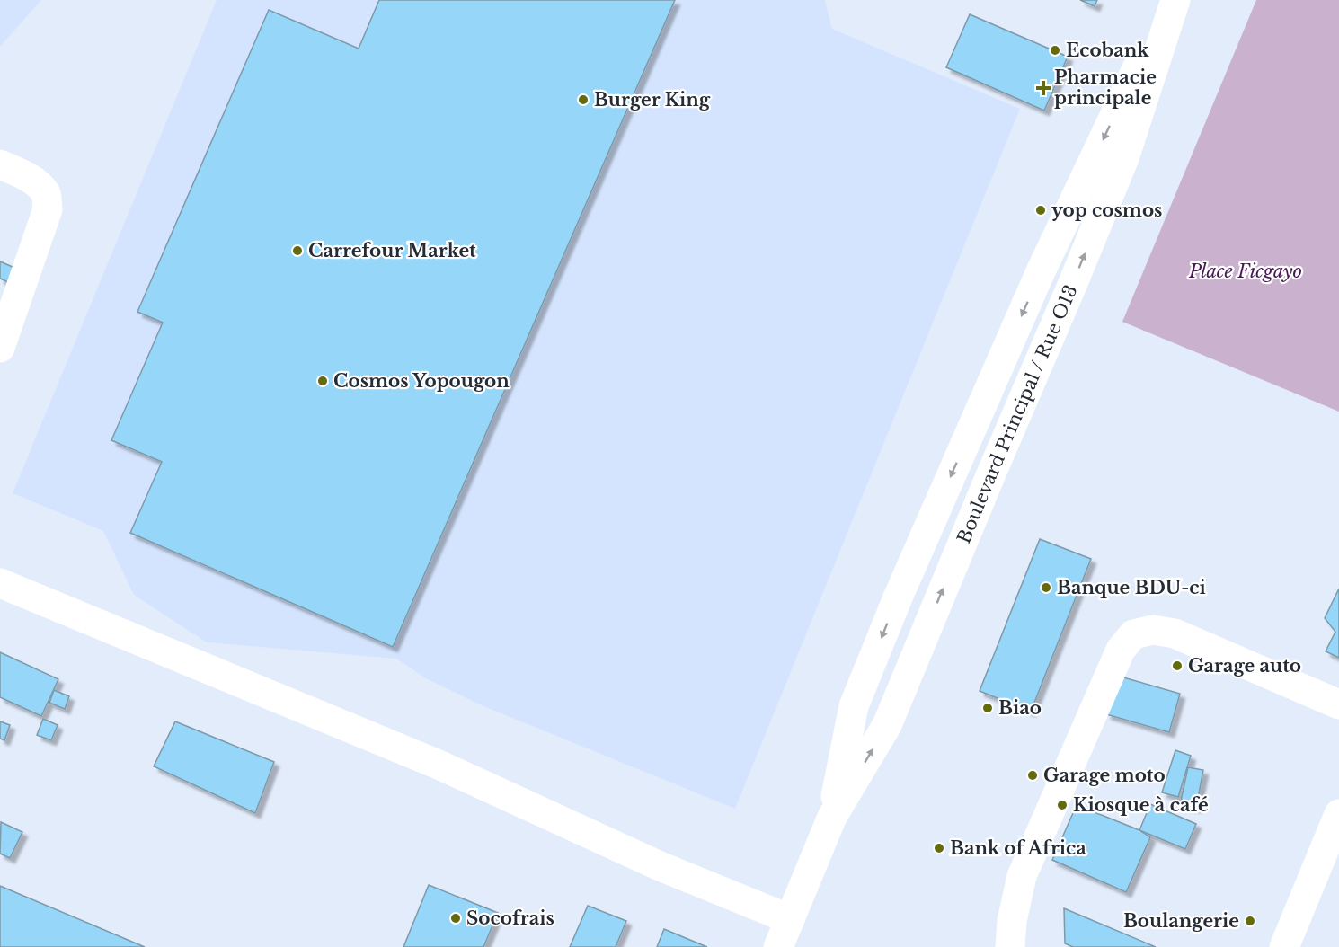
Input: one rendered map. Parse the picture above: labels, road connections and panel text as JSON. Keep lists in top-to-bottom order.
{
  "streets": {
    "main road": ["Boulevard Principal / Rue O13"]
  },
  "parks": ["Place Ficgayo"],
  "places": {
    "other": [
      "Ecobank",
      "Burger King",
      "yop cosmos",
      "Carrefour Market",
      "Cosmos Yopougon",
      "Banque BDU-ci",
      "Garage auto",
      "Biao",
      "Garage moto",
      "Kiosque à café",
      "Bank of Africa",
      "Socofrais",
      "Boulangerie"
    ],
    "health": ["Pharmacie principale"]
  }
}
